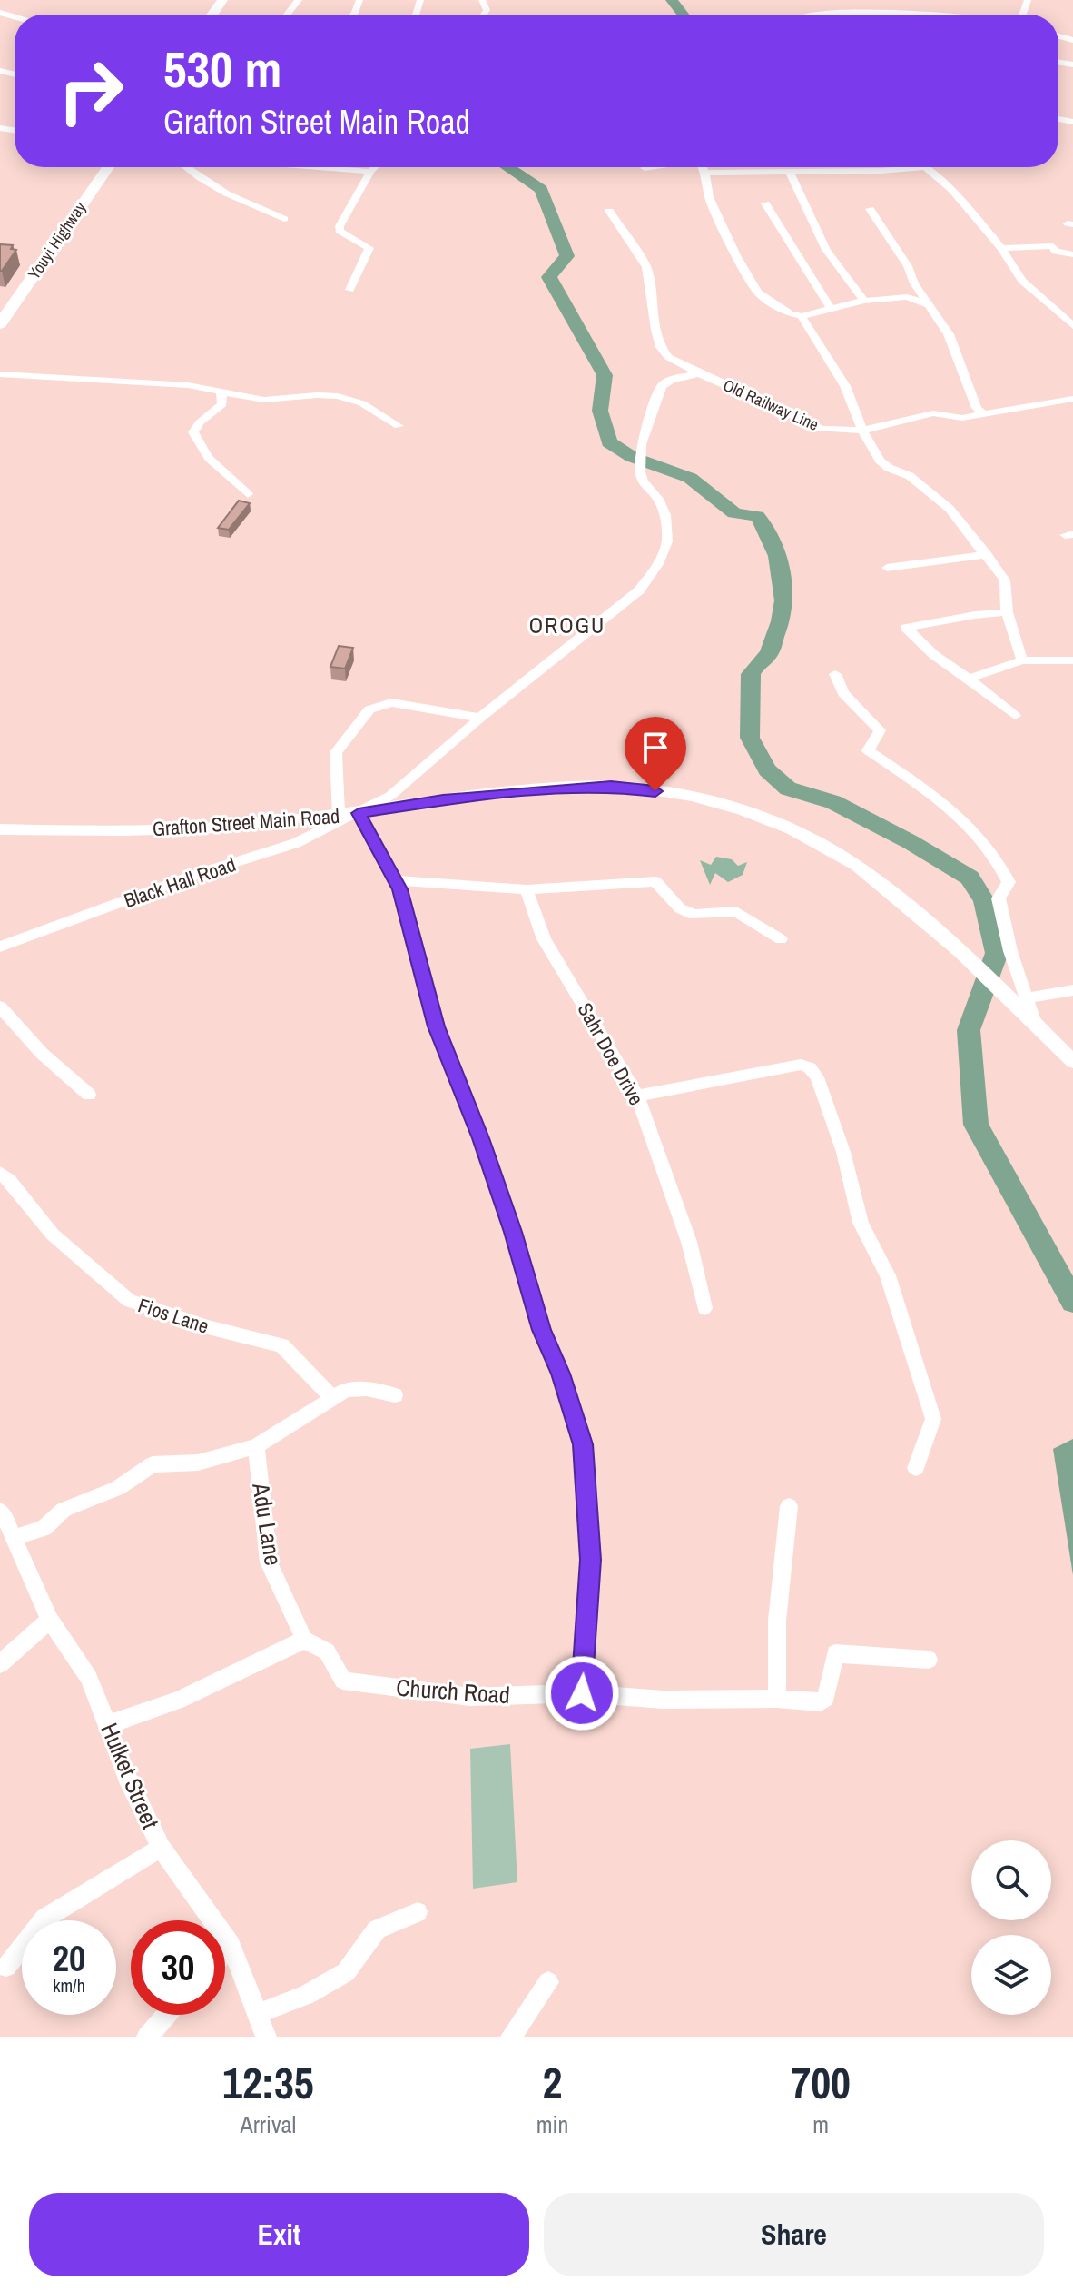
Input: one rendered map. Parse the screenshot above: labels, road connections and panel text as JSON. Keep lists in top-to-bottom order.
{
  "streets": {
    "main road": ["Youyi Highway"],
    "street": [
      "Old Railway Line",
      "Grafton Street Main Road",
      "Black Hall Road",
      "Sahr Doe Drive",
      "Fios Lane",
      "Adu Lane",
      "Church Road",
      "Hulket Street"
    ]
  },
  "crossings": [
    ["Old Railway Line", "Black Hall Road"],
    ["Grafton Street Main Road", "Black Hall Road"],
    ["Adu Lane", "Church Road"]
  ],
  "districts": ["OROGU"],
  "page": {
    "turn": ["530 m", "Grafton Street Main Road"],
    "speed": "20 km/h",
    "limit": "30",
    "eta": [
      "12:35",
      "Arrival",
      "2",
      "min",
      "700",
      "m"
    ],
    "buttons": ["Exit", "Share"]
  }
}
